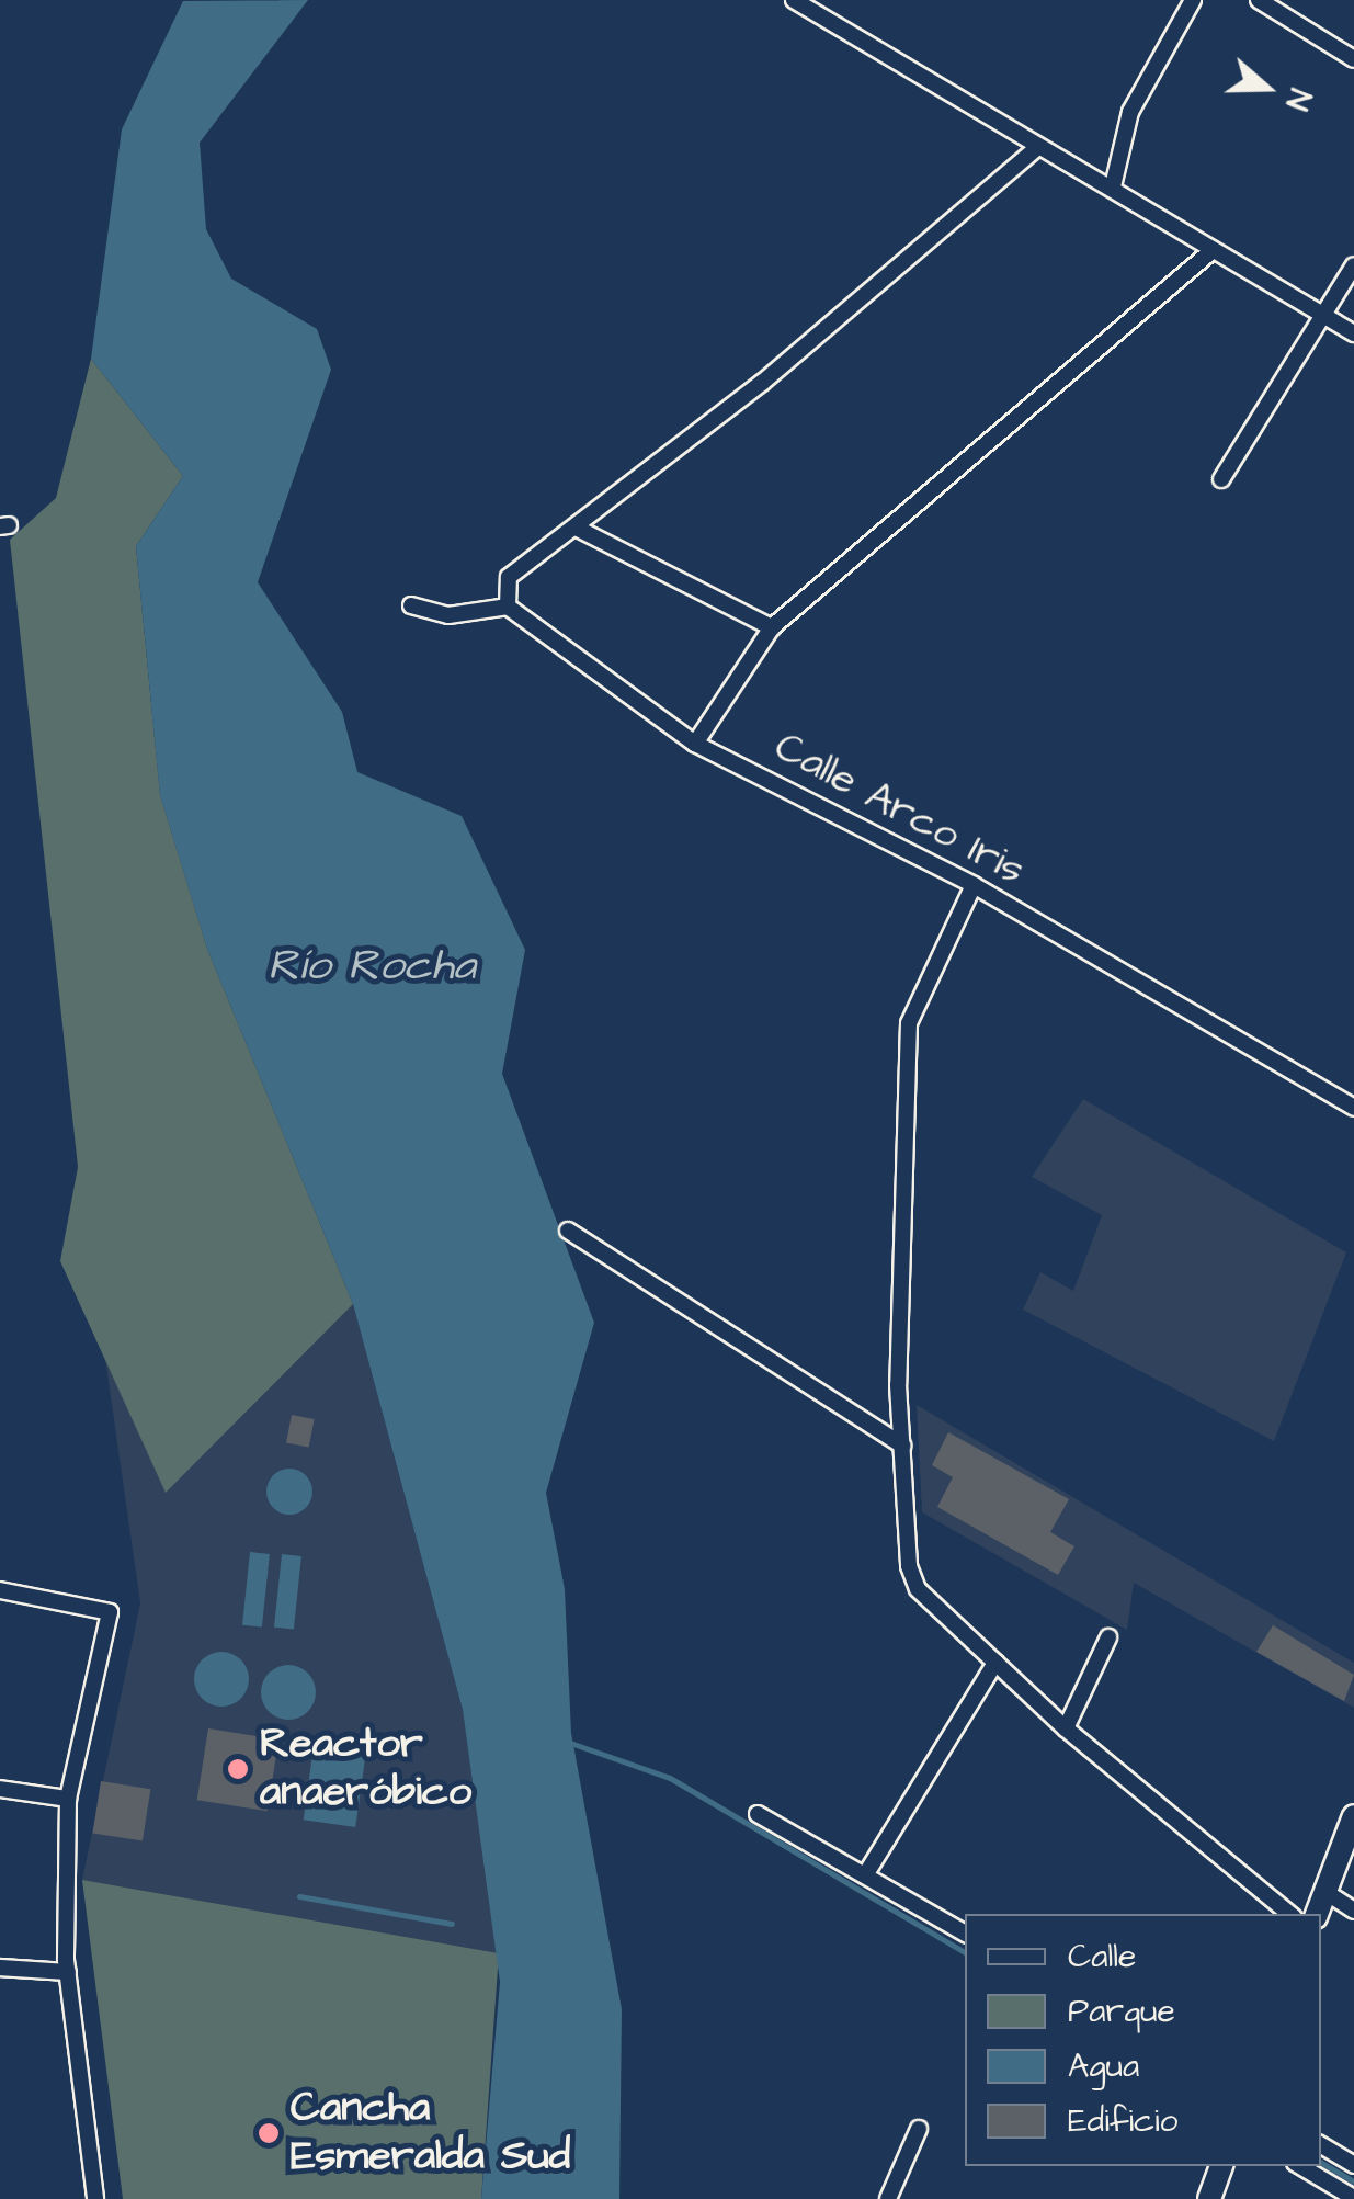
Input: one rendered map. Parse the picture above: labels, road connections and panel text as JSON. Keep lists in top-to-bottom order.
{
  "streets": {
    "street": ["Calle Arco Iris"]
  },
  "water": ["Río Rocha"],
  "places": ["Reactor anaeróbico", "Cancha Esmeralda Sud"],
  "legend": [
    "Calle",
    "Parque",
    "Agua",
    "Edificio"
  ],
  "north": "right"
}
